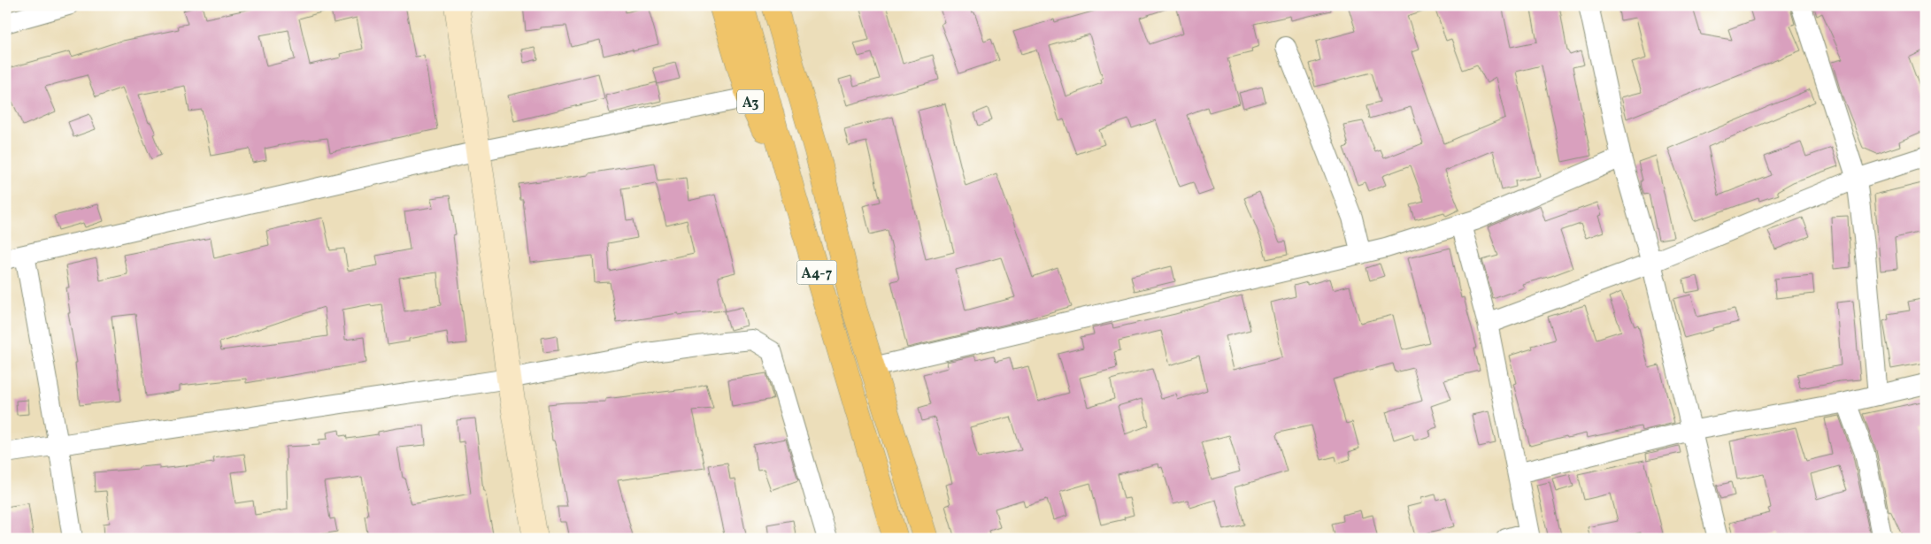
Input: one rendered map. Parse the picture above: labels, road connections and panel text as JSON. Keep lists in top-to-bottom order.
{
  "streets": {
    "highway": ["A3", "A4-7"]
  },
  "crossings": [
    ["A3", "A4-7"]
  ]
}
